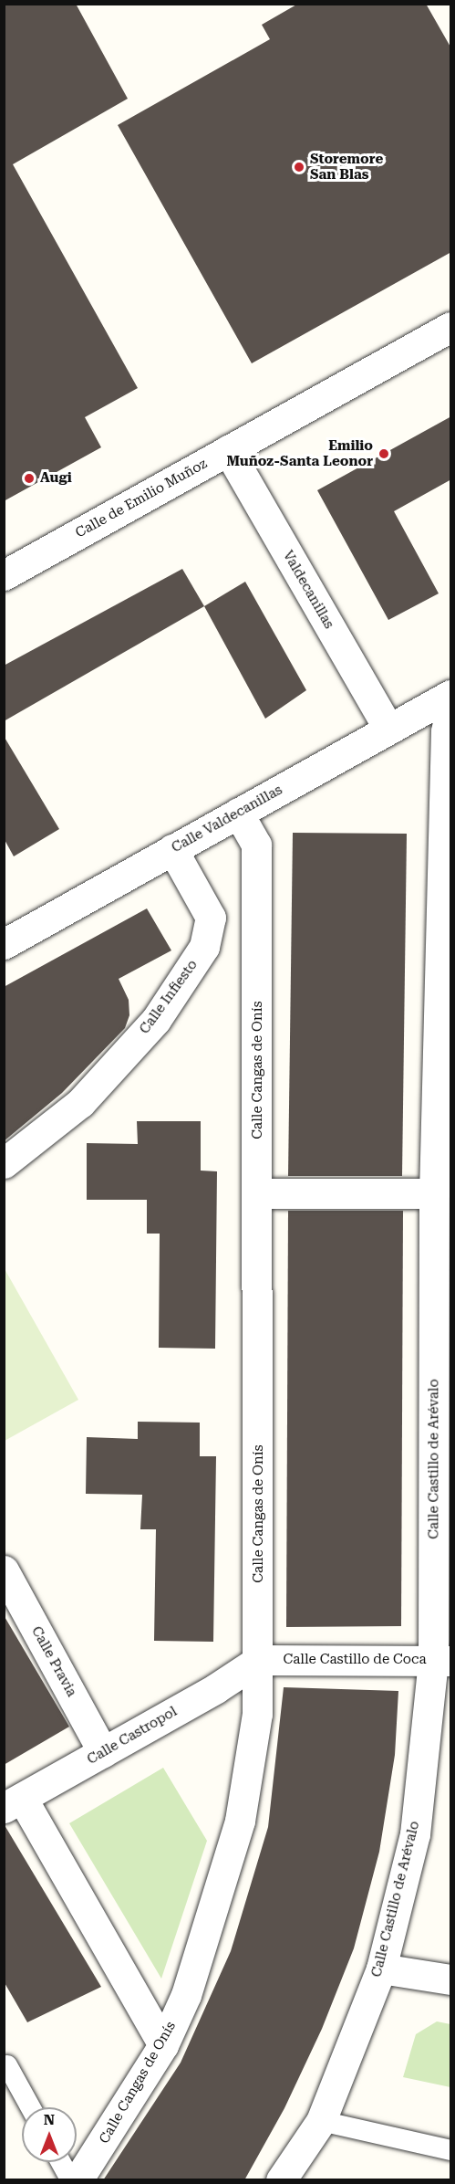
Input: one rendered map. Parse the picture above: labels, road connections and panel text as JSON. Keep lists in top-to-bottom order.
{
  "streets": {
    "street": [
      "Calle de Emilio Muñoz",
      "Valdecanillas",
      "Calle Valdecanillas",
      "Calle Infiesto",
      "Calle Cangas de Onís",
      "Calle Castillo de Arévalo",
      "Calle Castillo de Coca",
      "Calle Pravia",
      "Calle Castropol"
    ]
  },
  "crossings": [
    ["Calle de Emilio Muñoz", "Valdecanillas"],
    ["Valdecanillas", "Calle Valdecanillas"],
    ["Calle Valdecanillas", "Calle Infiesto"],
    ["Calle Valdecanillas", "Calle Cangas de Onís"],
    ["Calle Cangas de Onís", "Calle Castillo de Coca"],
    ["Calle Cangas de Onís", "Calle Castropol"],
    ["Calle Castillo de Arévalo", "Calle Castillo de Coca"],
    ["Calle Castillo de Coca", "Calle Castropol"],
    ["Calle Pravia", "Calle Castropol"]
  ],
  "places": ["Storemore San Blas", "Emilio Muñoz-Santa Leonor", "Augi"],
  "north": "top"
}
